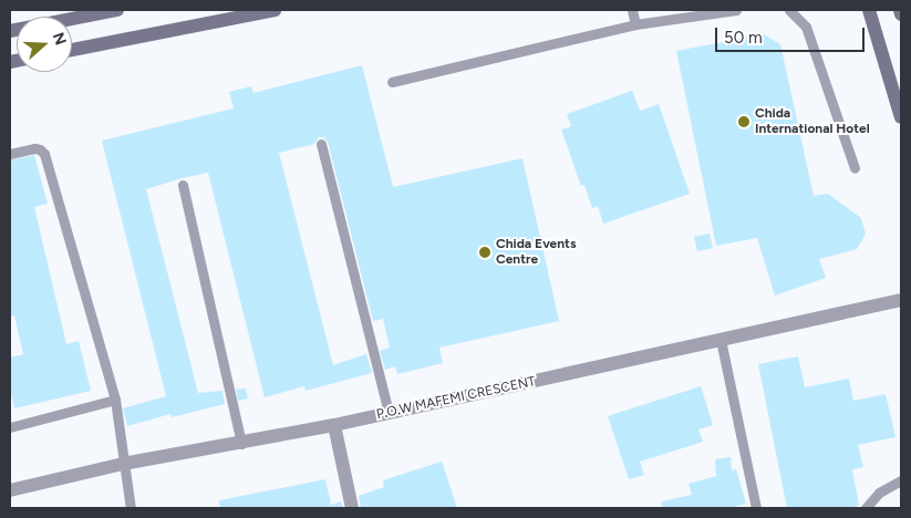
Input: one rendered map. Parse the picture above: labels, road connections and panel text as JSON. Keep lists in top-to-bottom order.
{
  "streets": {
    "street": ["P.O.W MAFEMI CRESCENT"]
  },
  "places": ["Chida International Hotel", "Chida Events Centre"],
  "scale_bar": "50 m",
  "north": "right"
}
